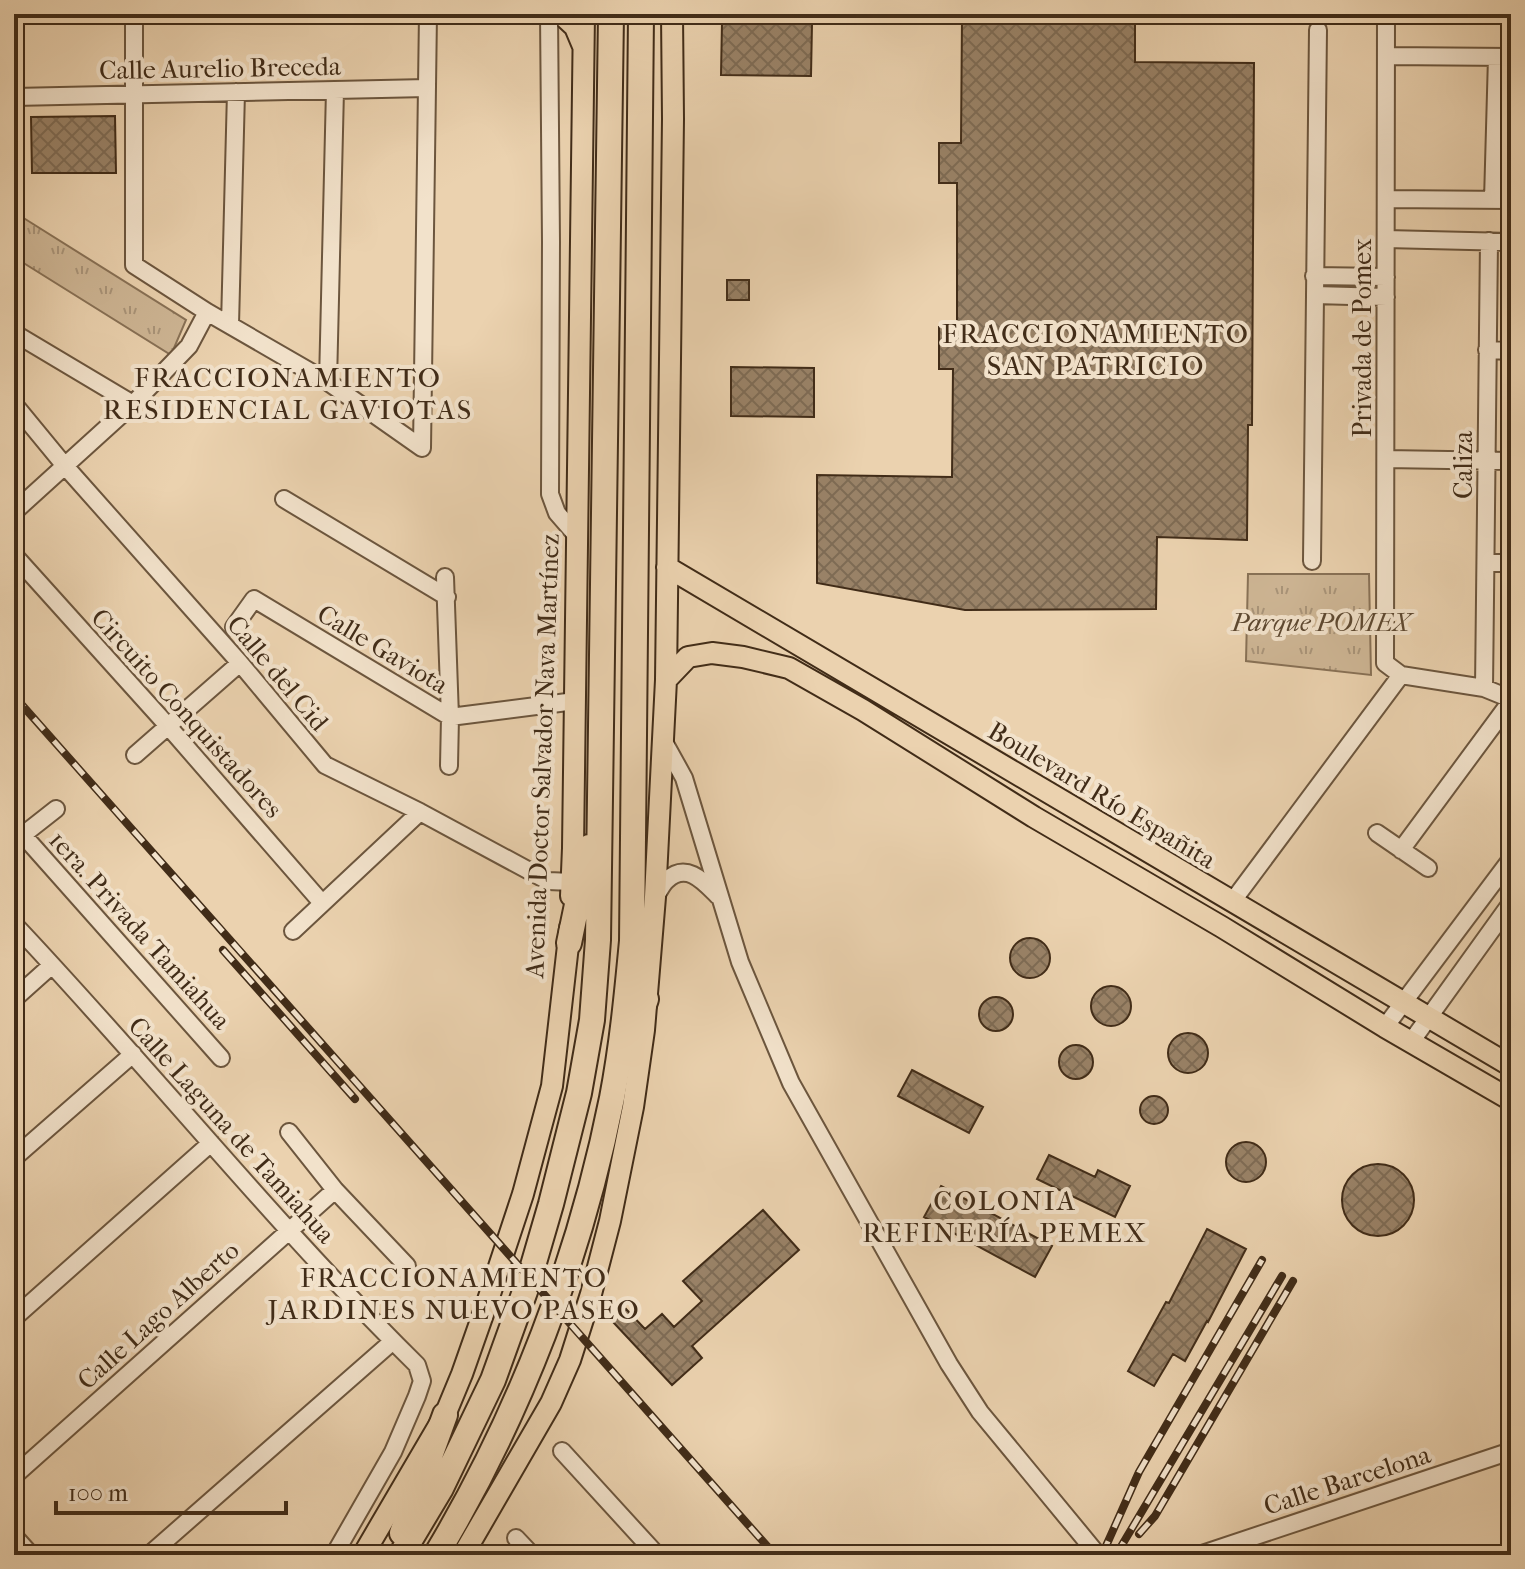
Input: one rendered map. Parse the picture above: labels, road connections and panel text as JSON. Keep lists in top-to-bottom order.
{
  "streets": {
    "main road": ["Avenida Doctor Salvador Nava Martínez", "Boulevard Río Españita"],
    "street": [
      "Calle Aurelio Breceda",
      "Privada de Pomex",
      "Caliza",
      "Calle Gaviota",
      "Calle del Cid",
      "Circuito Conquistadores",
      "1era. Privada Tamiahua",
      "Calle Laguna de Tamiahua",
      "Calle Lago Alberto",
      "Calle Barcelona"
    ]
  },
  "crossings": [
    ["Calle Gaviota", "Avenida Doctor Salvador Nava Martínez"],
    ["Calle del Cid", "Avenida Doctor Salvador Nava Martínez"],
    ["Calle Laguna de Tamiahua", "Calle Lago Alberto"]
  ],
  "districts": [
    "FRACCIONAMIENTO SAN PATRICIO",
    "FRACCIONAMIENTO RESIDENCIAL GAVIOTAS",
    "COLONIA REFINERÍA PEMEX",
    "FRACCIONAMIENTO JARDINES NUEVO PASEO"
  ],
  "parks": ["Parque POMEX"],
  "scale_bar": "100 m"
}
